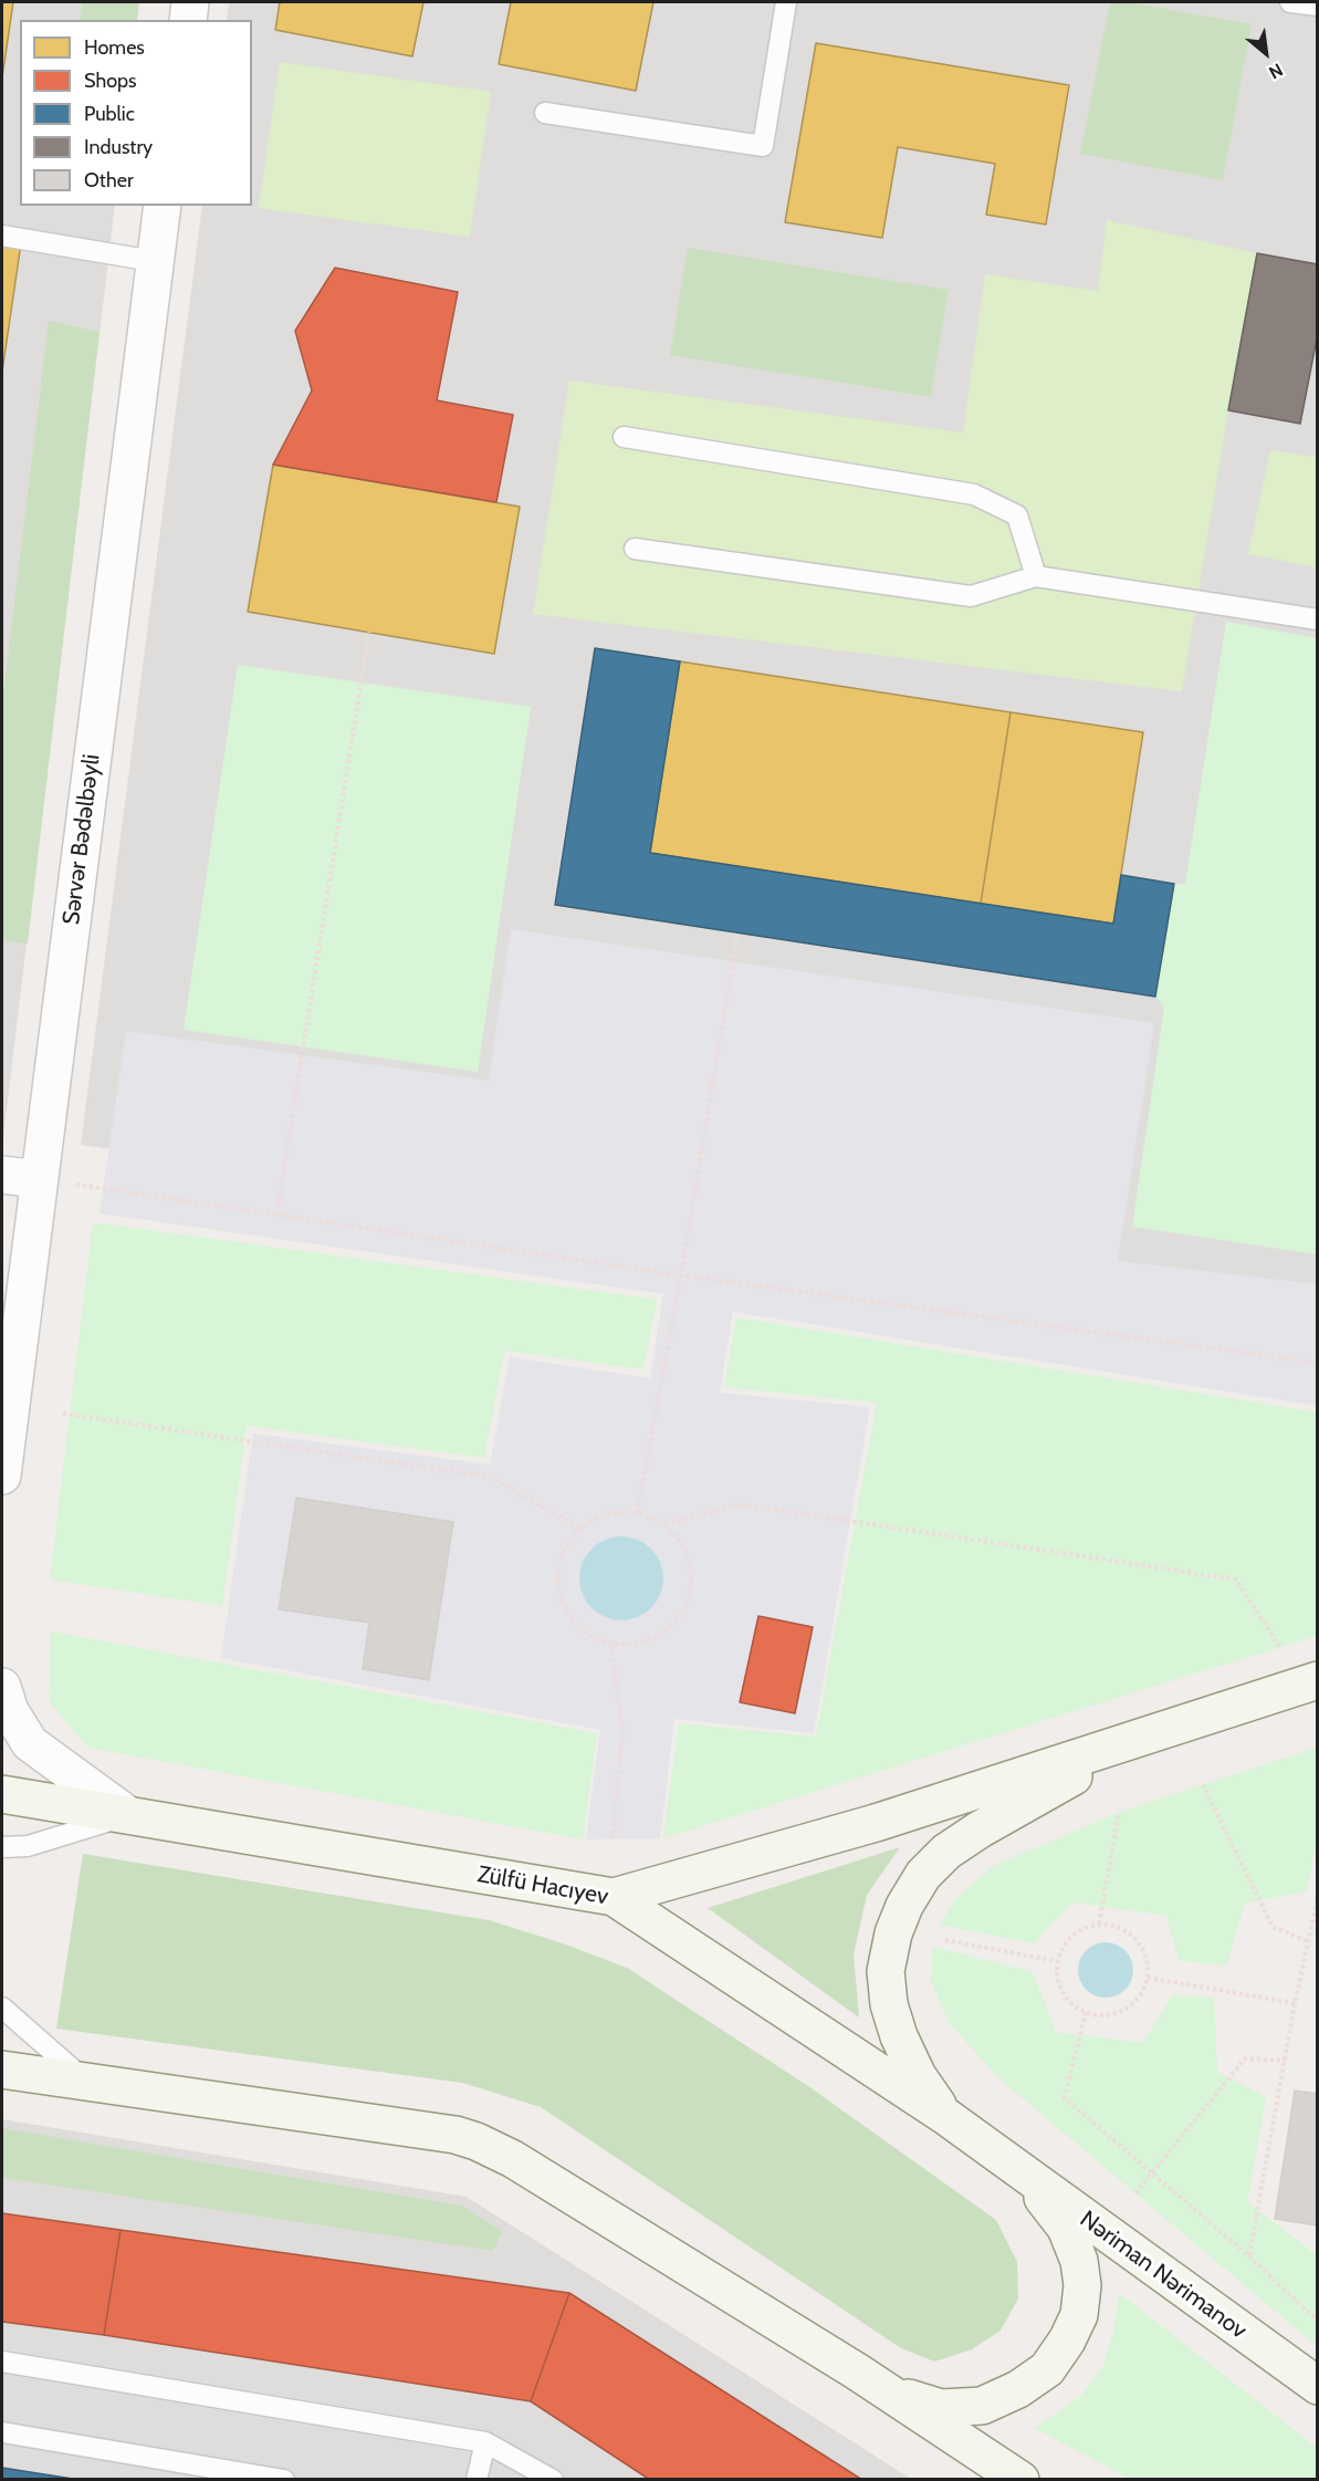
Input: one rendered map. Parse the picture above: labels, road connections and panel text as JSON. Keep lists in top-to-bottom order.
{
  "streets": {
    "main road": ["Zülfü Hacıyev", "Nəriman Nərimanov"],
    "street": ["Sərvər Bədəlbəyli"]
  },
  "crossings": [
    ["Zülfü Hacıyev", "Nəriman Nərimanov"]
  ],
  "legend": [
    "Homes",
    "Shops",
    "Public",
    "Industry",
    "Other"
  ],
  "north": "bottom right"
}
